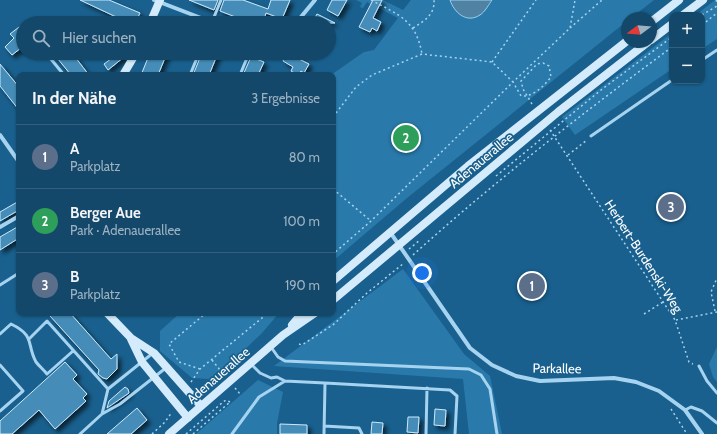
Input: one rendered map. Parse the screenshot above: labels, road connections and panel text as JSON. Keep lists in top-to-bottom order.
{
  "streets": {
    "main road": ["Adenauerallee"],
    "street": ["Parkallee"],
    "path": ["Herbert-Burdenski-Weg"]
  },
  "crossings": [
    ["Adenauerallee", "Parkallee"]
  ],
  "north": "left",
  "page": {
    "map_buttons": ["+", "−"],
    "search": "Hier suchen",
    "heading": ["In der Nähe", "3 Ergebnisse"],
    "pins": ["2", "3", "1"],
    "list": [
      {
        "mark": "1",
        "name": "A",
        "note": "Parkplatz",
        "value": "80 m"
      },
      {
        "mark": "2",
        "name": "Berger Aue",
        "note": "Park · Adenauerallee",
        "value": "100 m"
      },
      {
        "mark": "3",
        "name": "B",
        "note": "Parkplatz",
        "value": "190 m"
      }
    ]
  }
}
